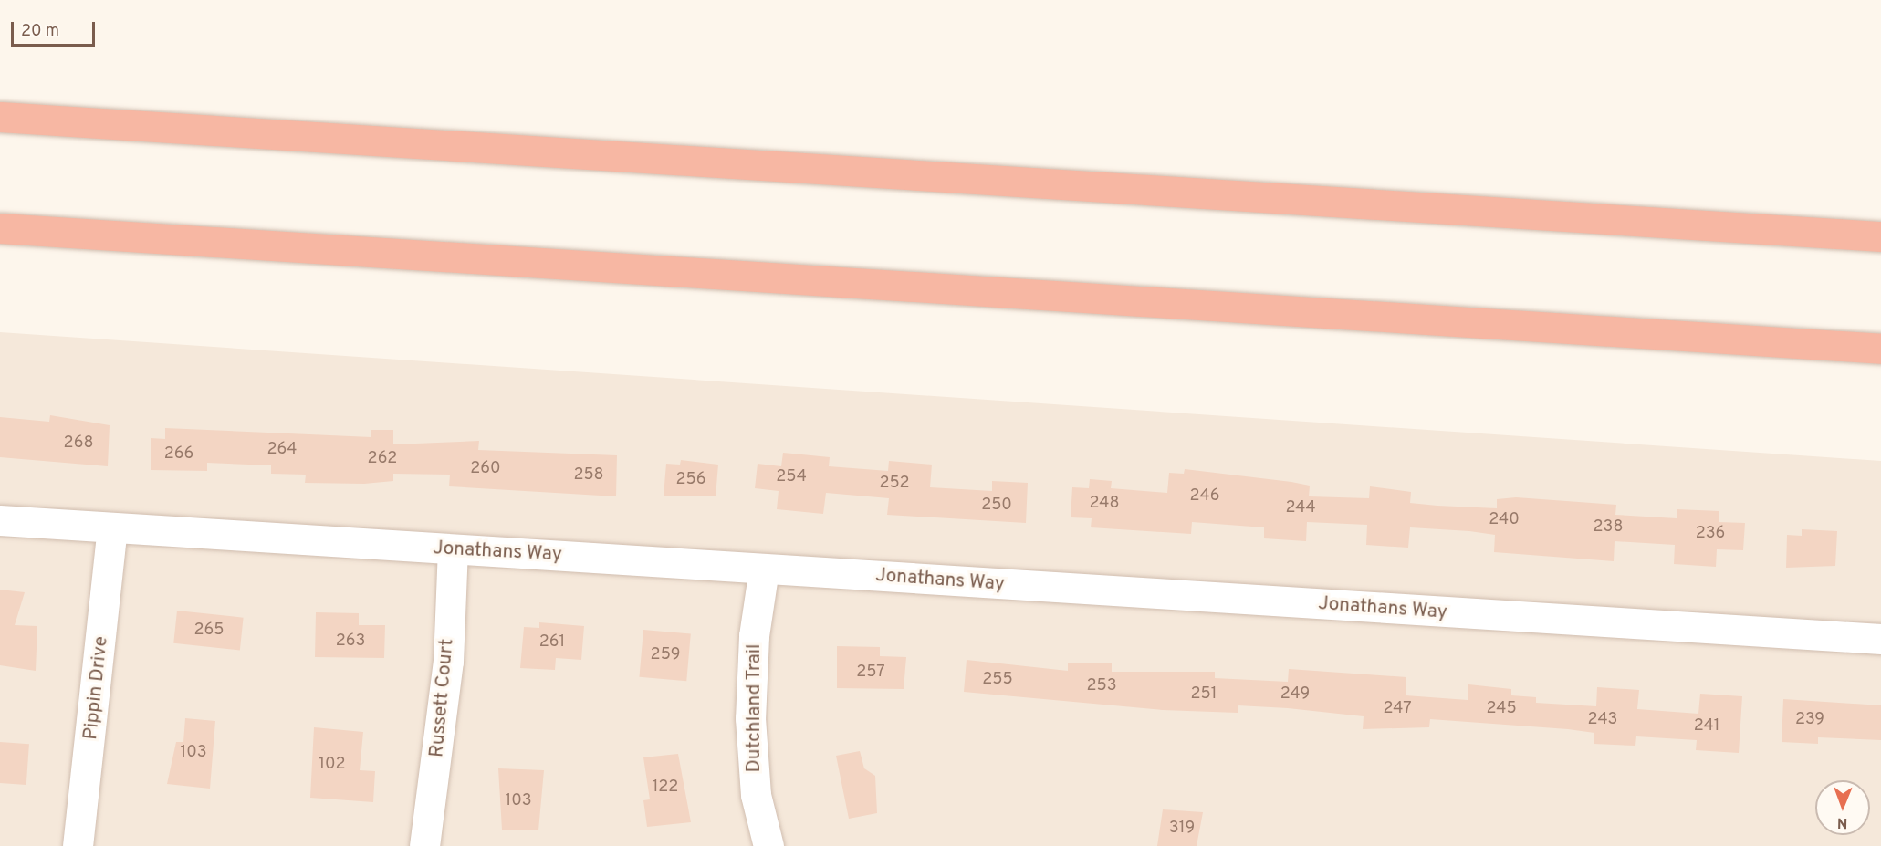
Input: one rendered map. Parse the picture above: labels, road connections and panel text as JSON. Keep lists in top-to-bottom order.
{
  "streets": {
    "street": [
      "Jonathans Way",
      "Pippin Drive",
      "Russett Court",
      "Dutchland Trail"
    ]
  },
  "crossings": [
    ["Jonathans Way", "Pippin Drive"],
    ["Jonathans Way", "Russett Court"],
    ["Jonathans Way", "Dutchland Trail"]
  ],
  "house_numbers": [
    "268",
    "264",
    "266",
    "262",
    "260",
    "258",
    "254",
    "256",
    "252",
    "246",
    "248",
    "250",
    "244",
    "240",
    "238",
    "236",
    "265",
    "263",
    "261",
    "259",
    "257",
    "255",
    "253",
    "251",
    "249",
    "247",
    "245",
    "243",
    "239",
    "241",
    "103",
    "102",
    "122",
    "103",
    "319"
  ],
  "scale_bar": "20 m",
  "north": "bottom"
}
